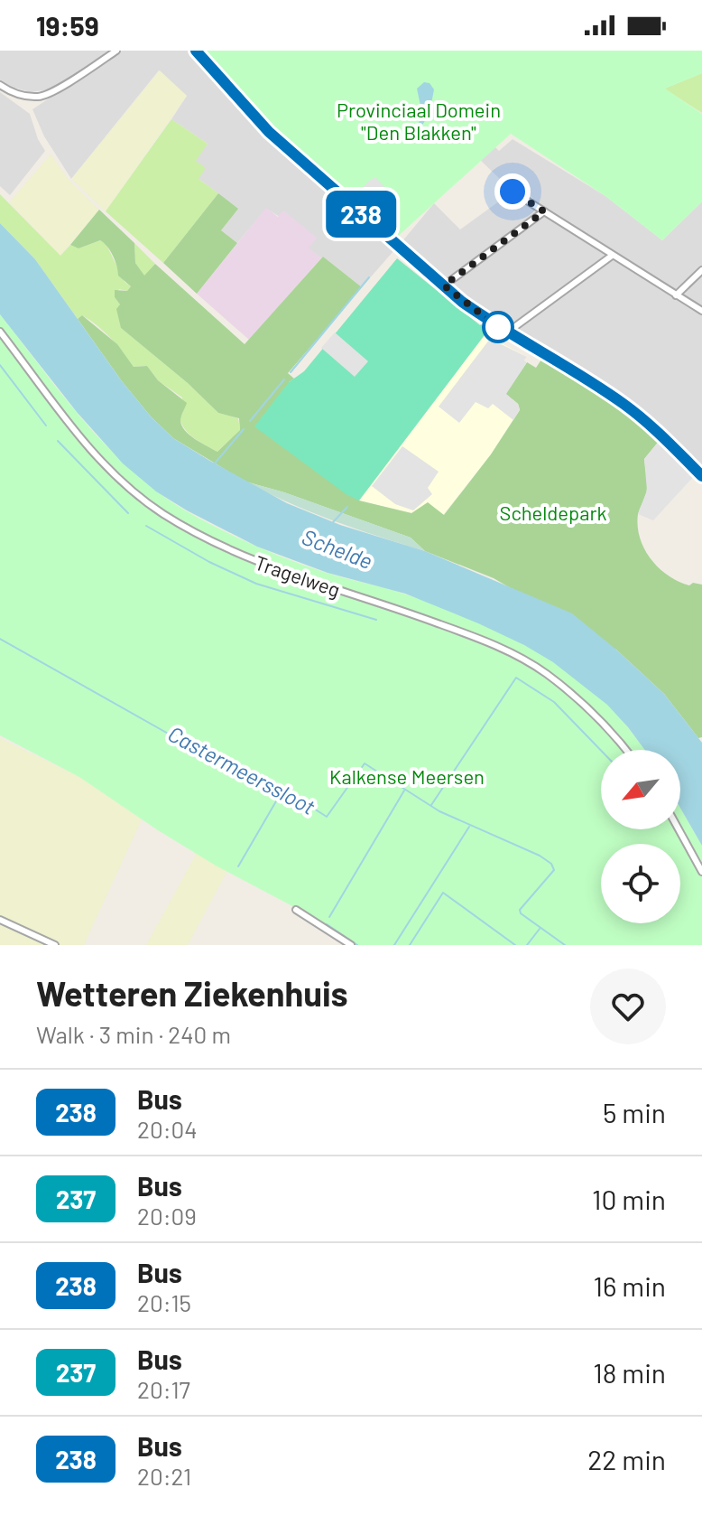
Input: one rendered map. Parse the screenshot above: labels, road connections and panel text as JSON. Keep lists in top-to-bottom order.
{
  "streets": {
    "street": ["Tragelweg"]
  },
  "water": ["Schelde", "Castermeerssloot"],
  "parks": ["Provinciaal Domein \"Den Blakken\"", "Scheldepark", "Kalkense Meersen"],
  "lines": ["bus line 238"],
  "north": "bottom left",
  "page": {
    "status": "19:59",
    "on_map": "238",
    "heading": ["Wetteren Ziekenhuis", "Walk · 3 min · 240 m"],
    "list": [
      {
        "mark": "238",
        "name": "Bus",
        "note": "20:04",
        "value": "5 min"
      },
      {
        "mark": "237",
        "name": "Bus",
        "note": "20:09",
        "value": "10 min"
      },
      {
        "mark": "238",
        "name": "Bus",
        "note": "20:15",
        "value": "16 min"
      },
      {
        "mark": "237",
        "name": "Bus",
        "note": "20:17",
        "value": "18 min"
      },
      {
        "mark": "238",
        "name": "Bus",
        "note": "20:21",
        "value": "22 min"
      }
    ]
  }
}
